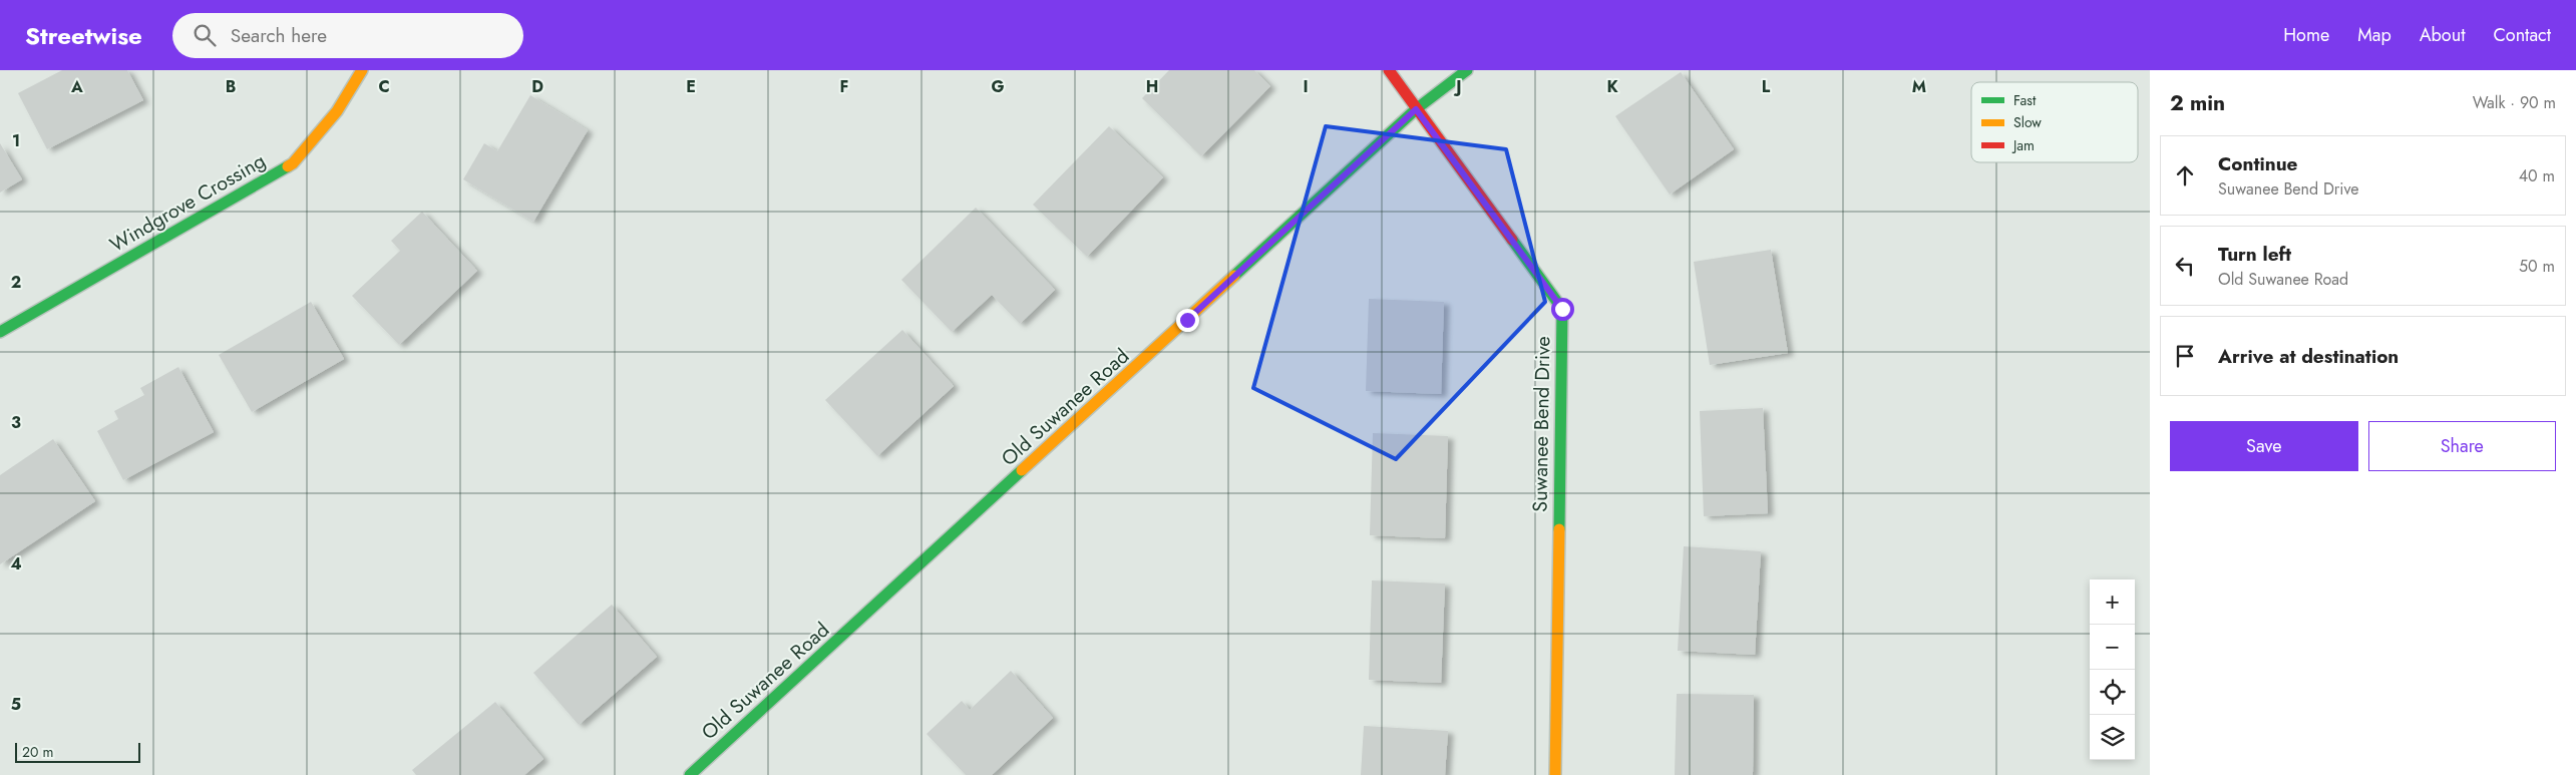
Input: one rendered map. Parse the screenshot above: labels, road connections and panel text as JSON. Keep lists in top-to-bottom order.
{
  "streets": {
    "street": ["Windgrove Crossing", "Old Suwanee Road", "Suwanee Bend Drive"]
  },
  "crossings": [
    ["Old Suwanee Road", "Suwanee Bend Drive"]
  ],
  "legend": ["Fast", "Slow", "Jam"],
  "scale_bar": "20 m",
  "page": {
    "header": "Streetwise",
    "search": "Search here",
    "nav": [
      "Home",
      "Map",
      "About",
      "Contact"
    ],
    "heading": ["2 min", "Walk · 90 m"],
    "list": [
      ["Continue", "Suwanee Bend Drive", "40 m"],
      ["Turn left", "Old Suwanee Road", "50 m"],
      "Arrive at destination"
    ],
    "buttons": ["Save", "Share"],
    "map_buttons": ["+", "−"],
    "scale": "20 m"
  },
  "grid": {
    "columns": [
      "A",
      "B",
      "C",
      "D",
      "E",
      "F",
      "G",
      "H",
      "I",
      "J",
      "K",
      "L",
      "M"
    ],
    "rows": [
      "1",
      "2",
      "3",
      "4",
      "5"
    ]
  }
}
